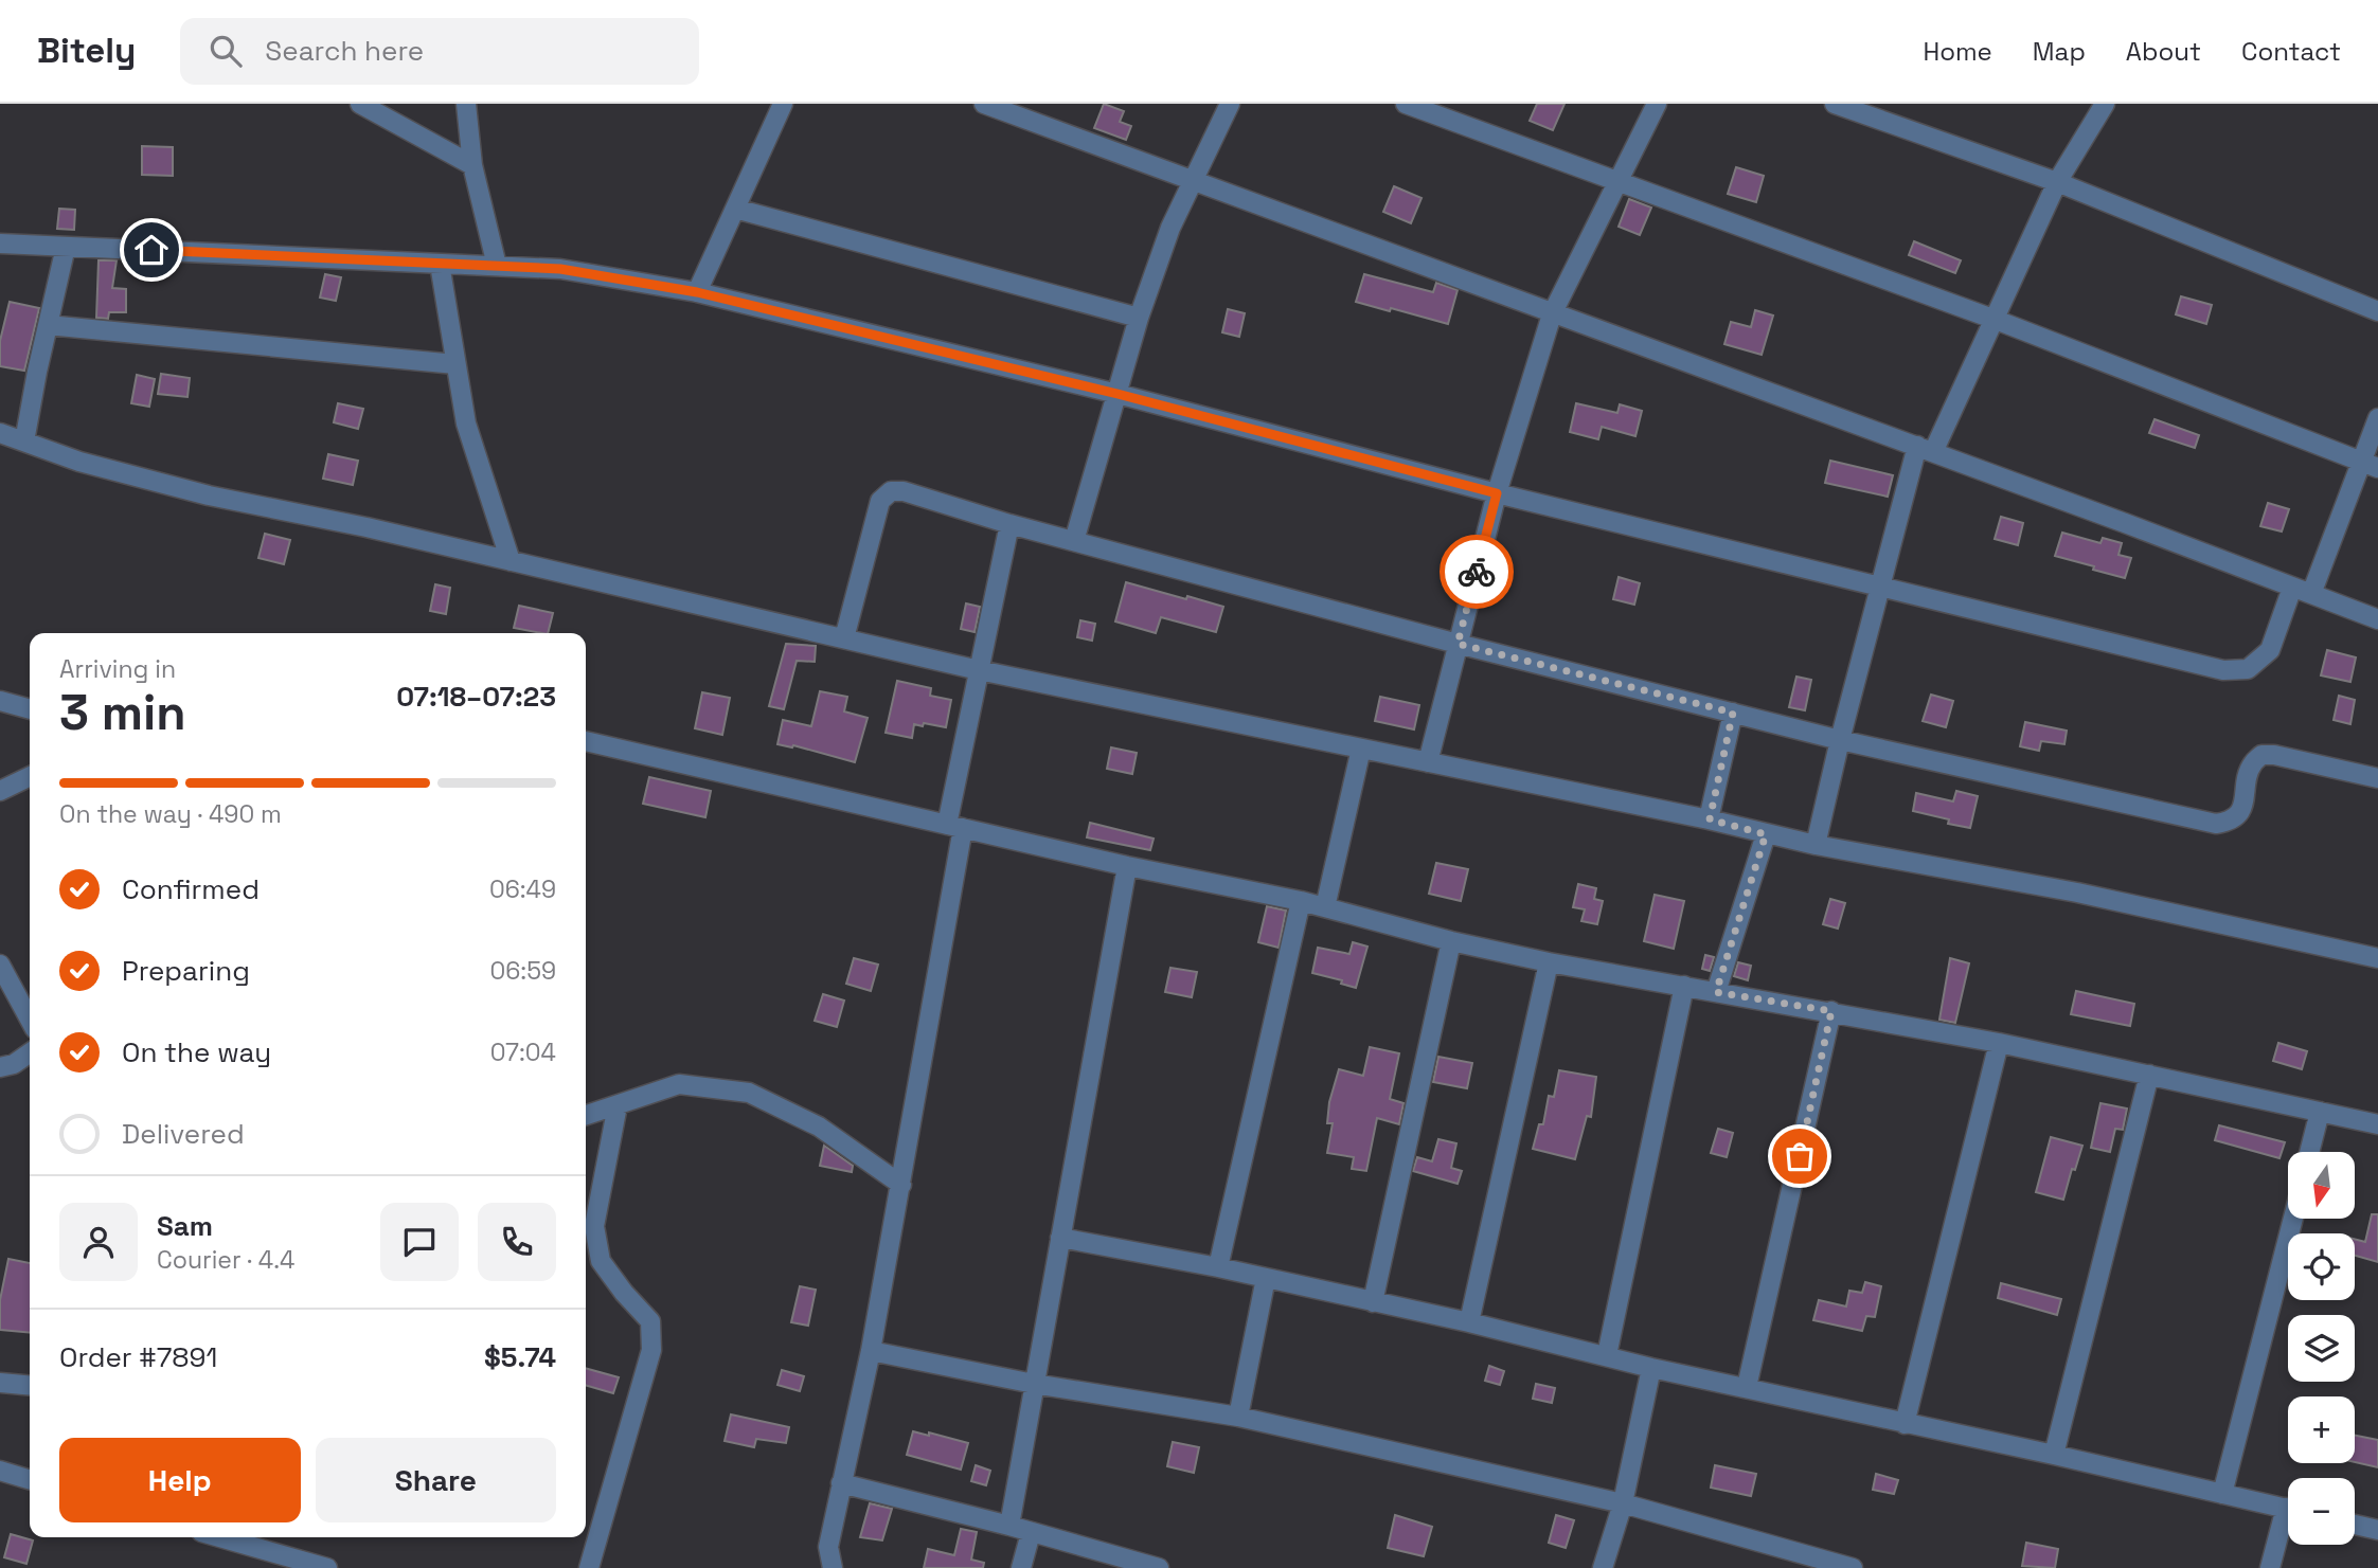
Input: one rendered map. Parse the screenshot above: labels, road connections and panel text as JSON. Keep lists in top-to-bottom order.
{
  "north": "bottom",
  "page": {
    "header": "Bitely",
    "search": "Search here",
    "nav": [
      "Home",
      "Map",
      "About",
      "Contact"
    ],
    "heading": ["3 min", "Arriving in", "07:18–07:23"],
    "panel": [
      "Sam",
      "Courier · 4.4",
      "Order #7891",
      "$5.74"
    ],
    "bar": "On the way · 490 m",
    "list": [
      ["Confirmed", "06:49"],
      ["Preparing", "06:59"],
      ["On the way", "07:04"],
      "Delivered"
    ],
    "map_buttons": ["+", "−"],
    "buttons": ["Help", "Share"]
  }
}
